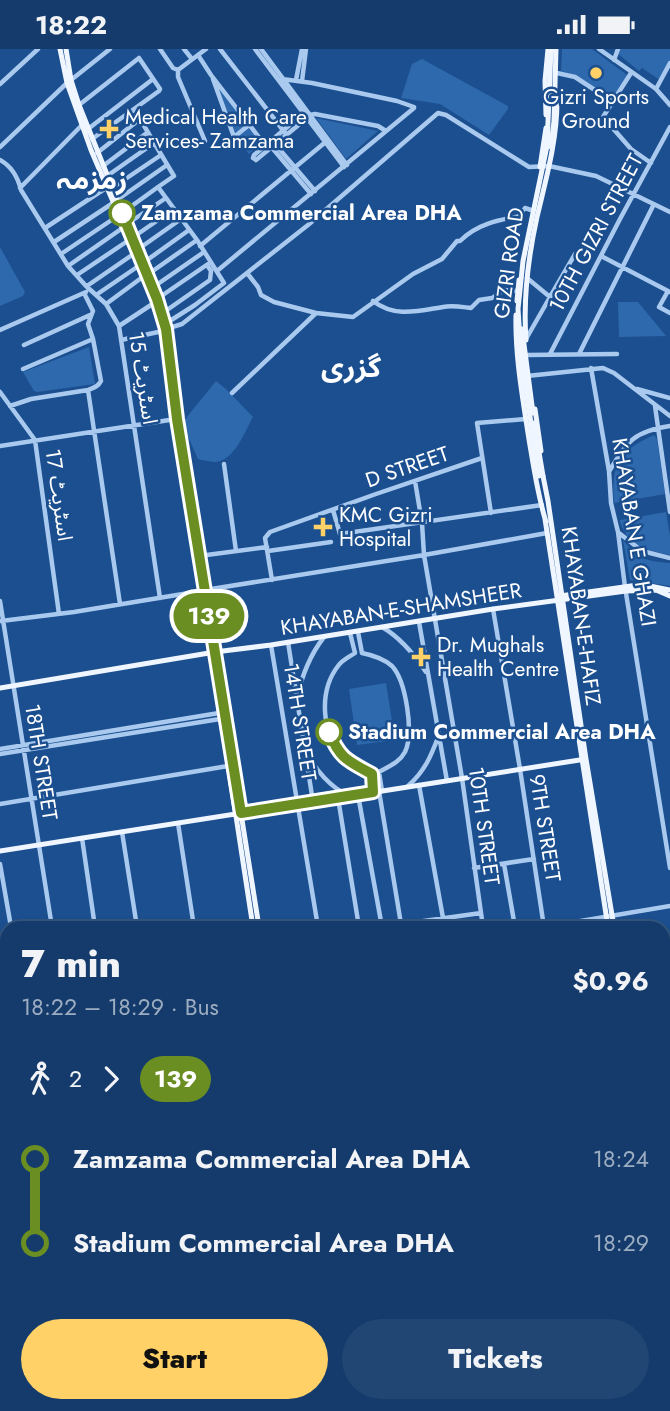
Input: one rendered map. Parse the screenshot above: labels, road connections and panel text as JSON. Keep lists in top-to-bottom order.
{
  "streets": {
    "main road": ["GIZRI ROAD", "KHAYABAN-E-SHAMSHEER", "KHAYABAN-E-HAFIZ"],
    "street": [
      "10TH GIZRI STREET",
      "اسٹریٹ 15",
      "D STREET",
      "اسٹریٹ 17",
      "KHAYABAN E GHAZI",
      "14TH STREET",
      "18TH STREET",
      "10TH STREET",
      "9TH STREET"
    ]
  },
  "crossings": [
    ["GIZRI ROAD", "KHAYABAN-E-SHAMSHEER"],
    ["GIZRI ROAD", "KHAYABAN-E-HAFIZ"],
    ["D STREET", "10TH STREET"],
    ["KHAYABAN E GHAZI", "KHAYABAN-E-SHAMSHEER"],
    ["KHAYABAN-E-SHAMSHEER", "KHAYABAN-E-HAFIZ"],
    ["KHAYABAN-E-SHAMSHEER", "14TH STREET"],
    ["KHAYABAN-E-SHAMSHEER", "18TH STREET"],
    ["KHAYABAN-E-SHAMSHEER", "10TH STREET"],
    ["KHAYABAN-E-SHAMSHEER", "9TH STREET"]
  ],
  "districts": ["زمزمہ", "گزری"],
  "places": {
    "other": ["Gizri Sports Ground", "Zamzama Commercial Area DHA", "Stadium Commercial Area DHA"],
    "health": ["Medical Health Care Services- Zamzama", "KMC Gizri Hospital", "Dr. Mughals Health Centre"]
  },
  "lines": ["bus line 139"],
  "page": {
    "status": "18:22",
    "on_map": "139",
    "heading": ["7 min", "18:22 – 18:29 · Bus", "$0.96"],
    "legs": ["2", "139"],
    "list": [
      {
        "name": "Zamzama Commercial Area DHA",
        "value": "18:24"
      },
      {
        "name": "Stadium Commercial Area DHA",
        "value": "18:29"
      }
    ],
    "buttons": ["Start", "Tickets"]
  }
}
